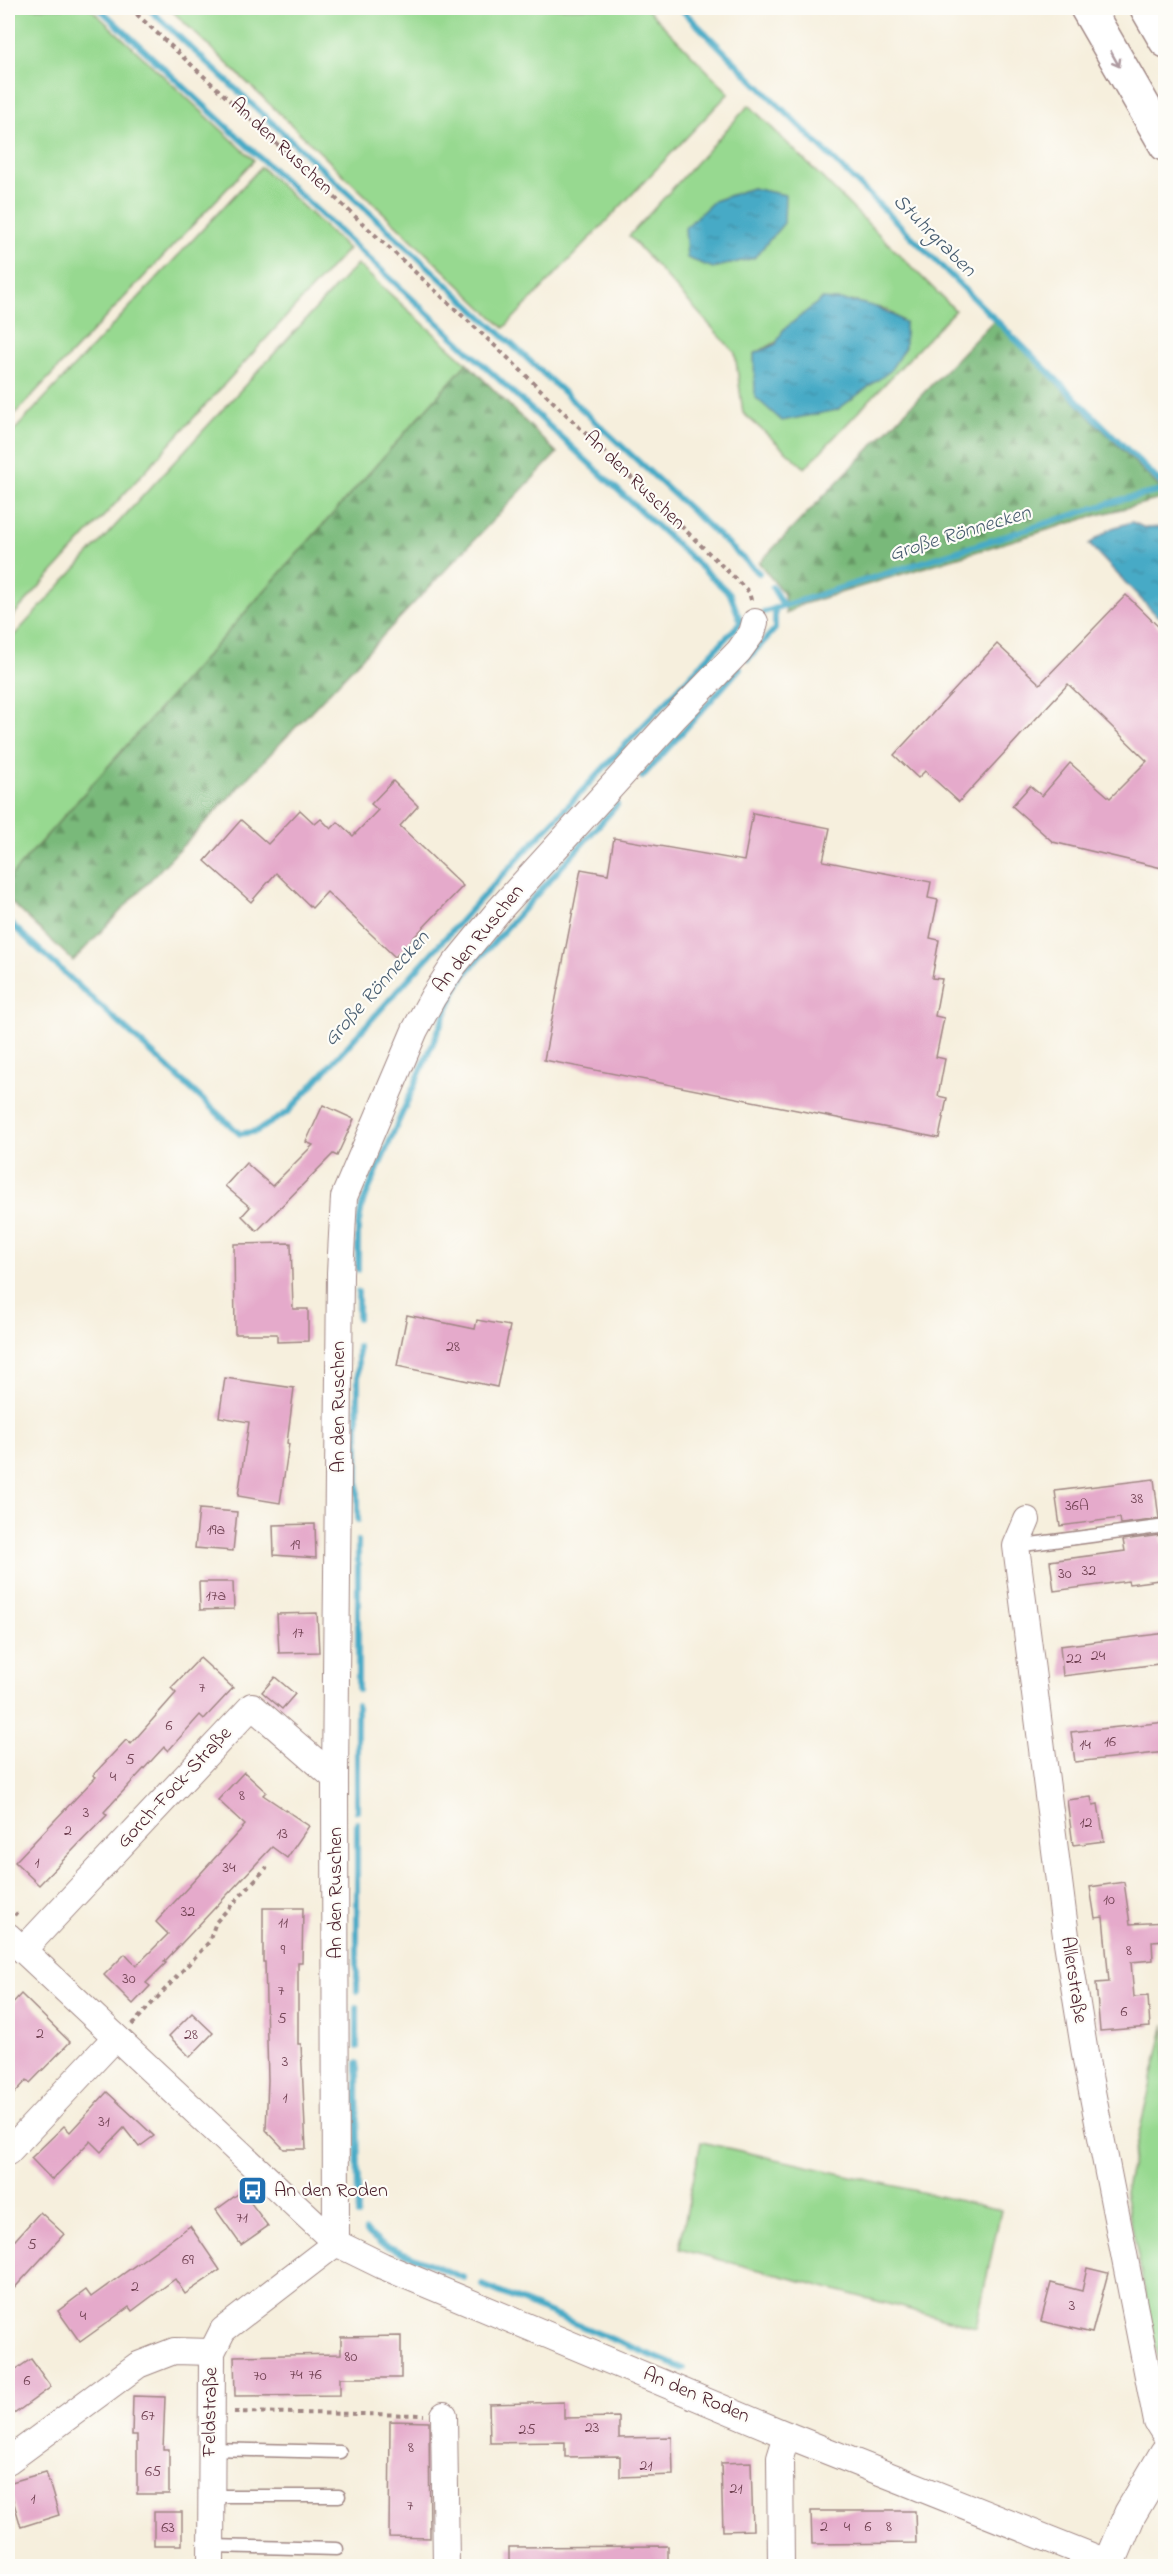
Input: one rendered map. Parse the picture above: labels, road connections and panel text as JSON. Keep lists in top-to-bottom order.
{
  "streets": {
    "street": [
      "An den Ruschen",
      "Gorch-Fock-Straße",
      "Allerstraße",
      "An den Roden",
      "Feldstraße"
    ]
  },
  "crossings": [
    ["An den Ruschen", "Gorch-Fock-Straße"],
    ["An den Ruschen", "An den Roden"],
    ["An den Ruschen", "Feldstraße"],
    ["Gorch-Fock-Straße", "An den Roden"],
    ["An den Roden", "Feldstraße"]
  ],
  "water": ["Stuhrgraben", "Große Rönnecken"],
  "places": {
    "bus stop": ["An den Roden"]
  },
  "house_numbers": [
    "28",
    "38",
    "36A",
    "19a",
    "19",
    "32",
    "30",
    "17a",
    "17",
    "24",
    "22",
    "7",
    "6",
    "16",
    "14",
    "5",
    "4",
    "8",
    "3",
    "12",
    "2",
    "13",
    "1",
    "34",
    "10",
    "32",
    "11",
    "9",
    "8",
    "30",
    "7",
    "6",
    "5",
    "2",
    "28",
    "3",
    "1",
    "31",
    "71",
    "5",
    "69",
    "2",
    "3",
    "4",
    "80",
    "74",
    "76",
    "70",
    "6",
    "67",
    "23",
    "25",
    "8",
    "21",
    "65",
    "21",
    "1",
    "7",
    "2",
    "4",
    "6",
    "8",
    "63"
  ]
}
